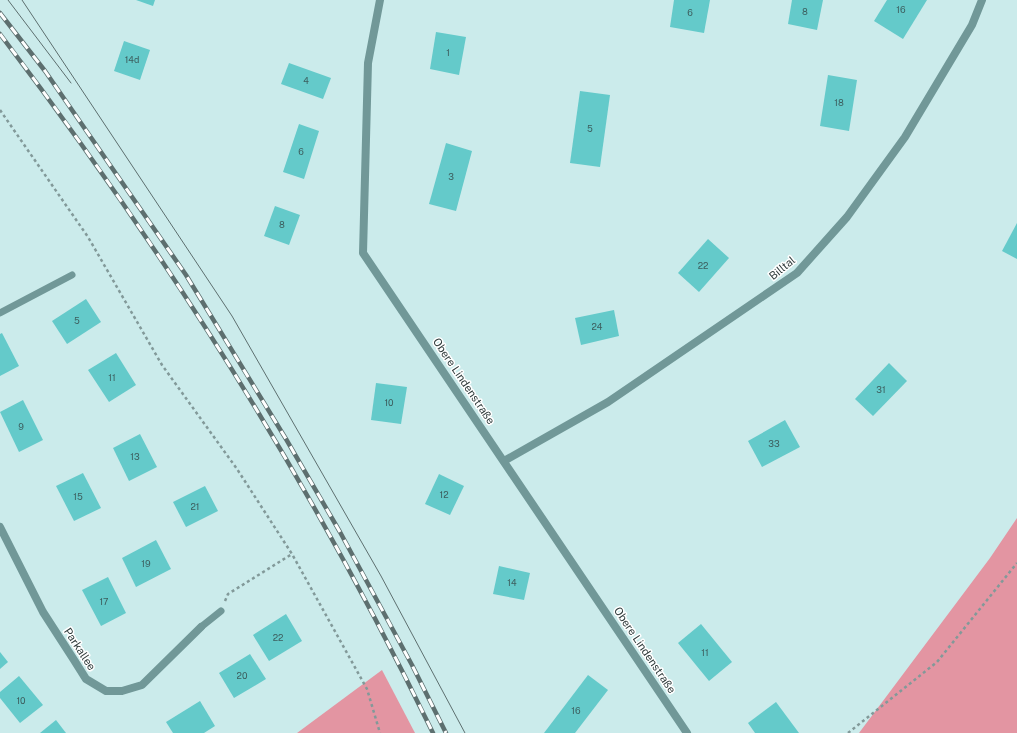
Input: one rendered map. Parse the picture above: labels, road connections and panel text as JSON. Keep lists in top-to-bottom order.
{
  "streets": {
    "street": ["Billtal", "Obere Lindenstraße", "Parkallee"]
  },
  "crossings": [
    ["Billtal", "Obere Lindenstraße"]
  ],
  "house_numbers": [
    "16",
    "8",
    "6",
    "1",
    "14d",
    "4",
    "18",
    "5",
    "6",
    "3",
    "8",
    "22",
    "5",
    "24",
    "11",
    "31",
    "10",
    "9",
    "33",
    "13",
    "12",
    "15",
    "21",
    "19",
    "14",
    "17",
    "22",
    "11",
    "20",
    "10",
    "16"
  ]
}
